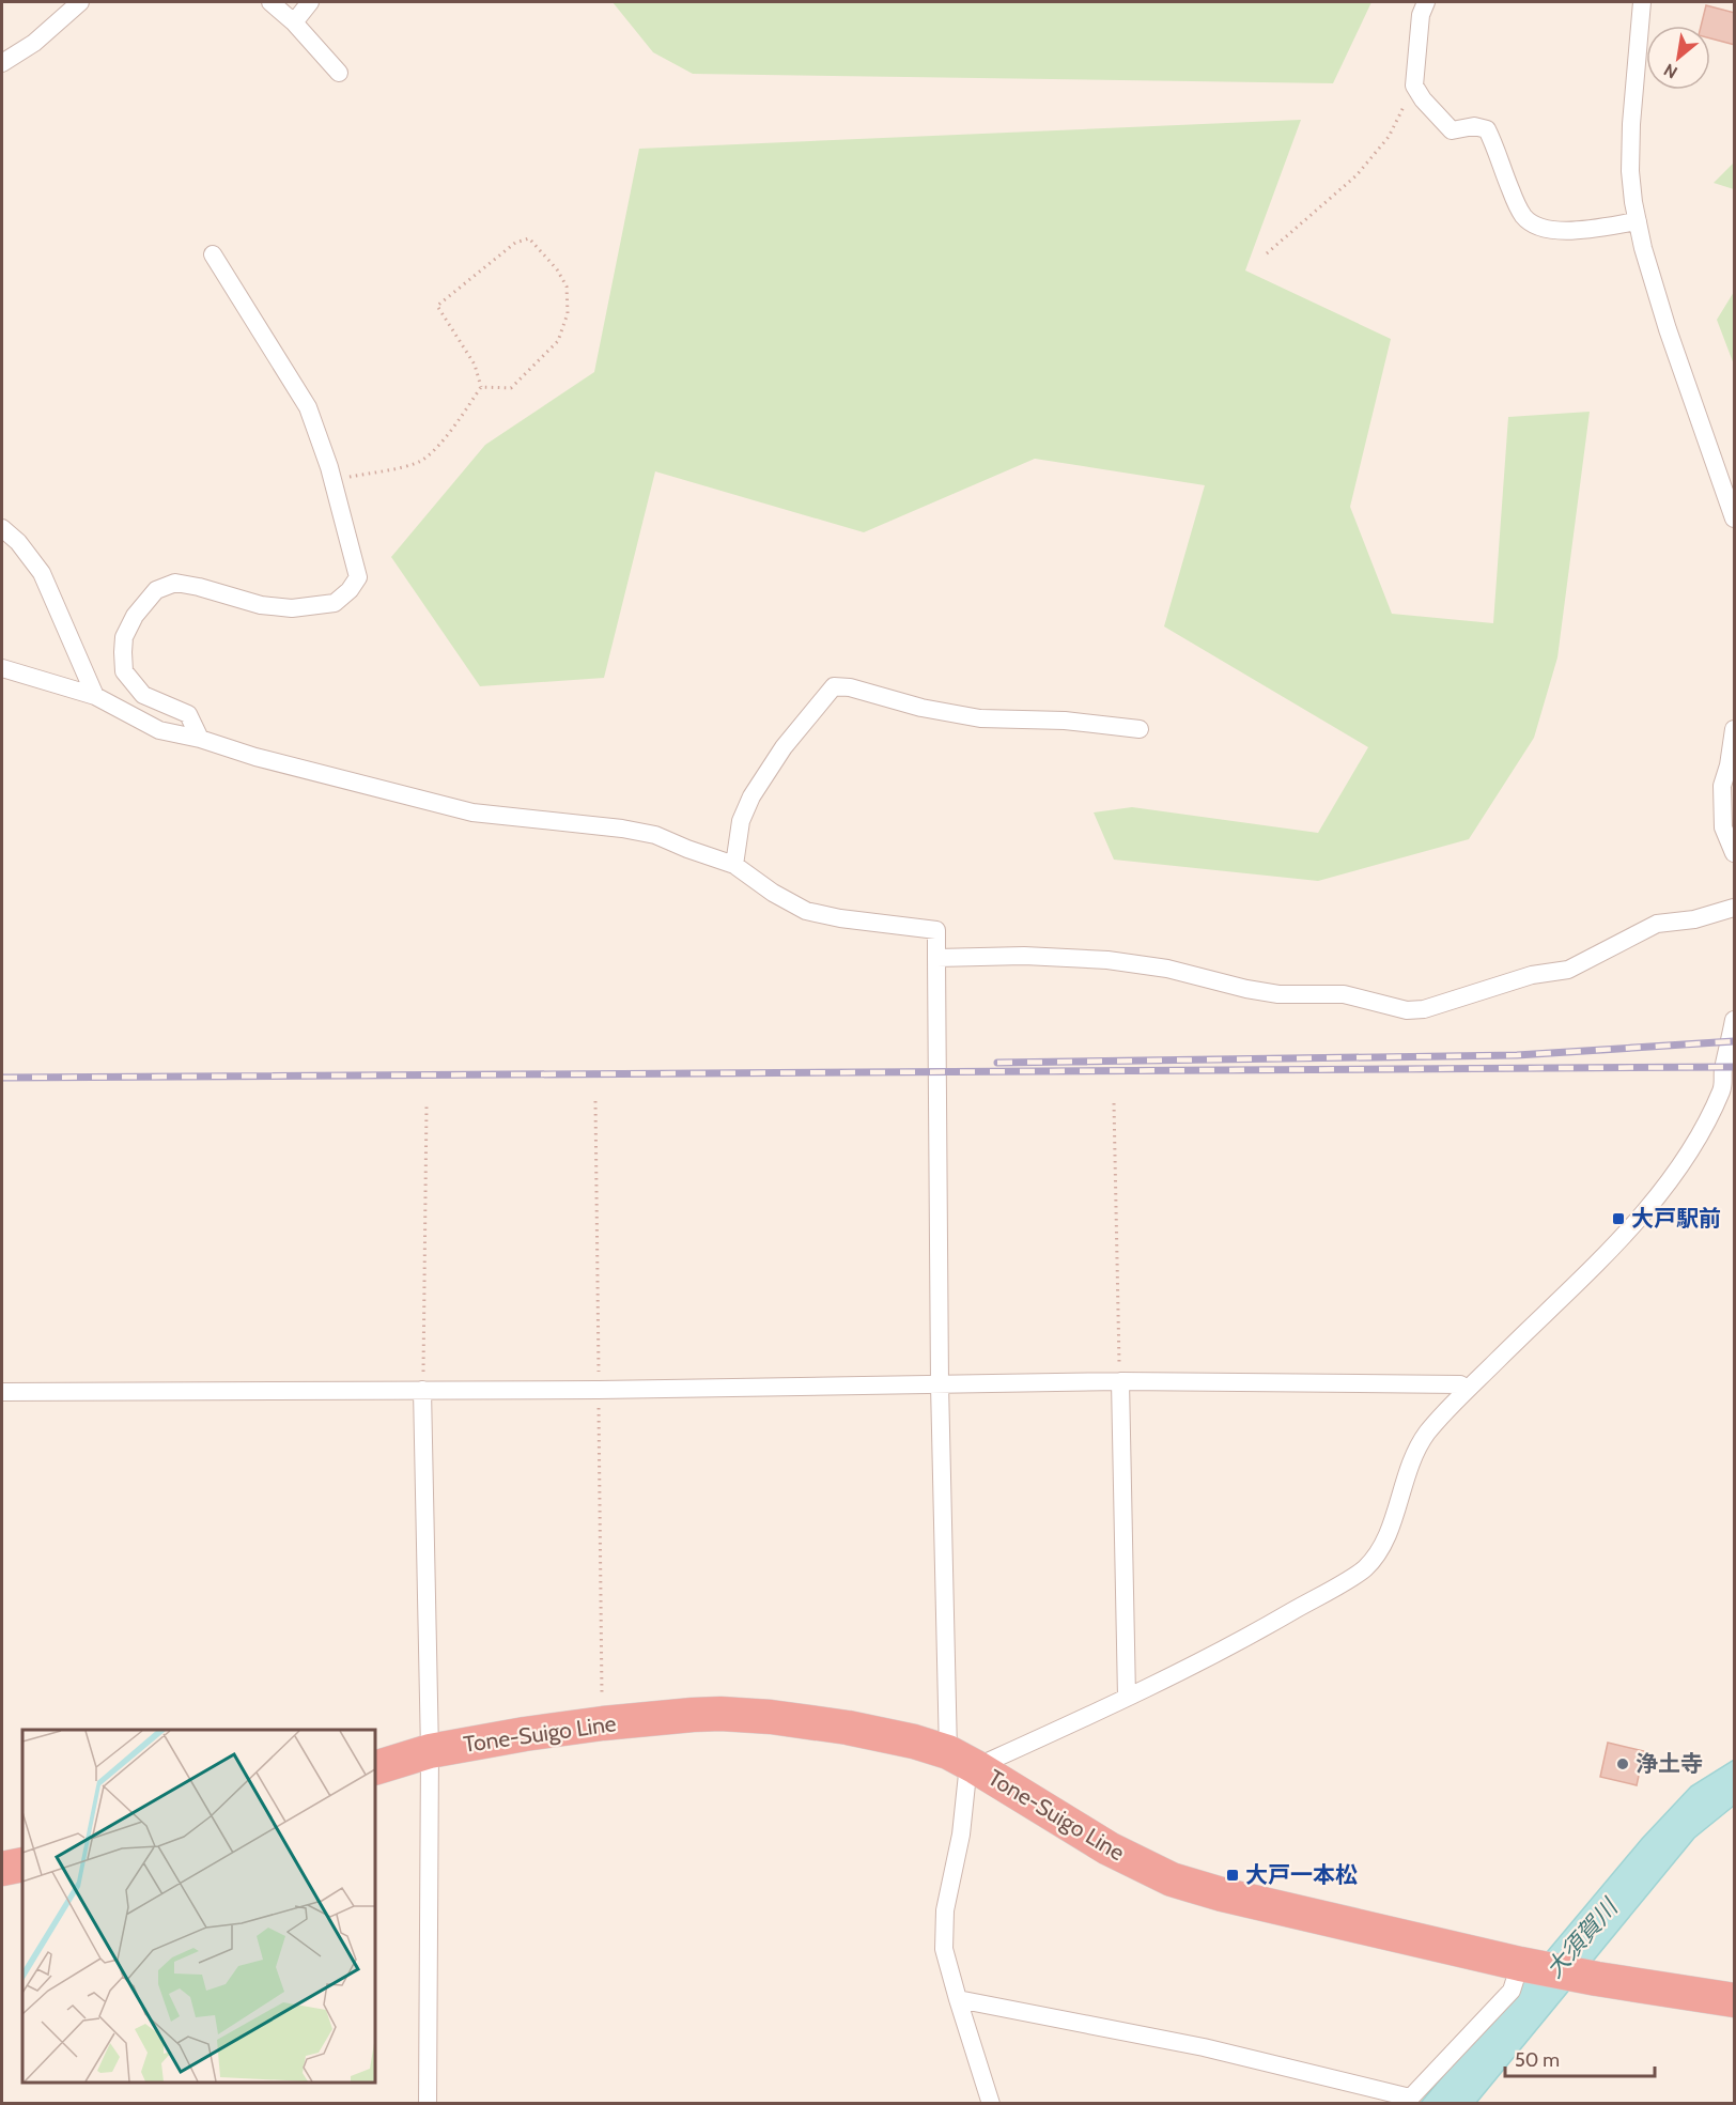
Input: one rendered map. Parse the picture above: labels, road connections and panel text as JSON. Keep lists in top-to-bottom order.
{
  "streets": {
    "highway": ["Tone-Suigo Line"]
  },
  "water": ["大須賀川"],
  "places": {
    "transit": ["大戸駅前", "大戸一本松"],
    "other": ["浄土寺"]
  },
  "scale_bar": "50 m",
  "north": "bottom left"
}
